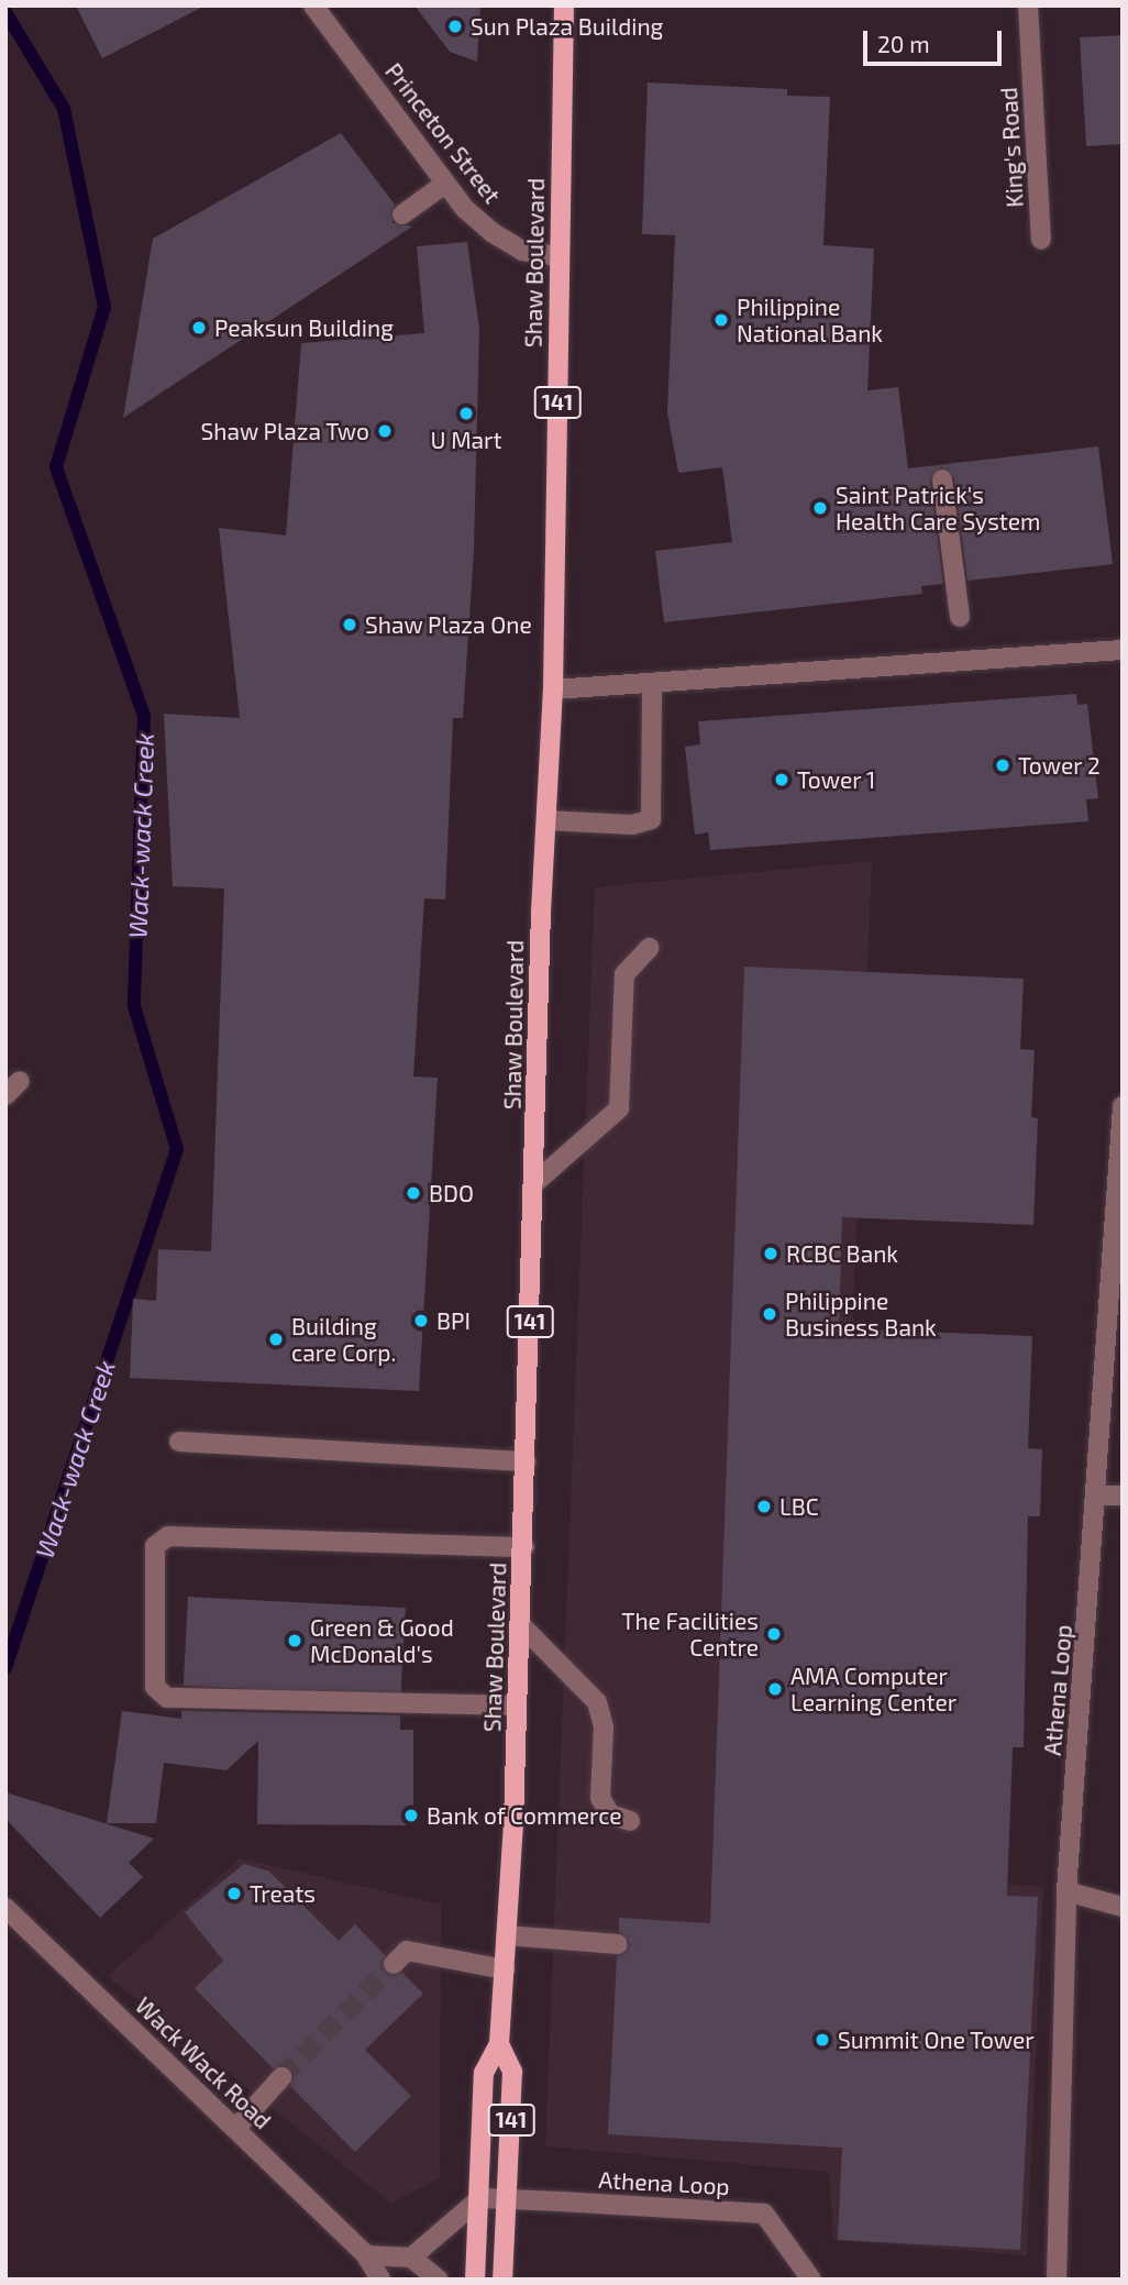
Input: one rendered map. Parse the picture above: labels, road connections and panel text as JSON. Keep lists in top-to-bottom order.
{
  "streets": {
    "main road": ["Shaw Boulevard", "141"],
    "street": [
      "Princeton Street",
      "King's Road",
      "Athena Loop",
      "Wack Wack Road"
    ]
  },
  "crossings": [
    ["Princeton Street", "Shaw Boulevard"],
    ["Shaw Boulevard", "Athena Loop"]
  ],
  "water": ["Wack-wack Creek"],
  "places": [
    "Sun Plaza Building",
    "Philippine National Bank",
    "Peaksun Building",
    "U Mart",
    "Shaw Plaza Two",
    "Saint Patrick's Health Care System",
    "Shaw Plaza One",
    "Tower 2",
    "Tower 1",
    "BDO",
    "RCBC Bank",
    "Philippine Business Bank",
    "BPI",
    "Building care Corp.",
    "LBC",
    "The Facilities Centre",
    "Green & Good McDonald's",
    "AMA Computer Learning Center",
    "Bank of Commerce",
    "Treats",
    "Summit One Tower"
  ],
  "scale_bar": "20 m"
}
